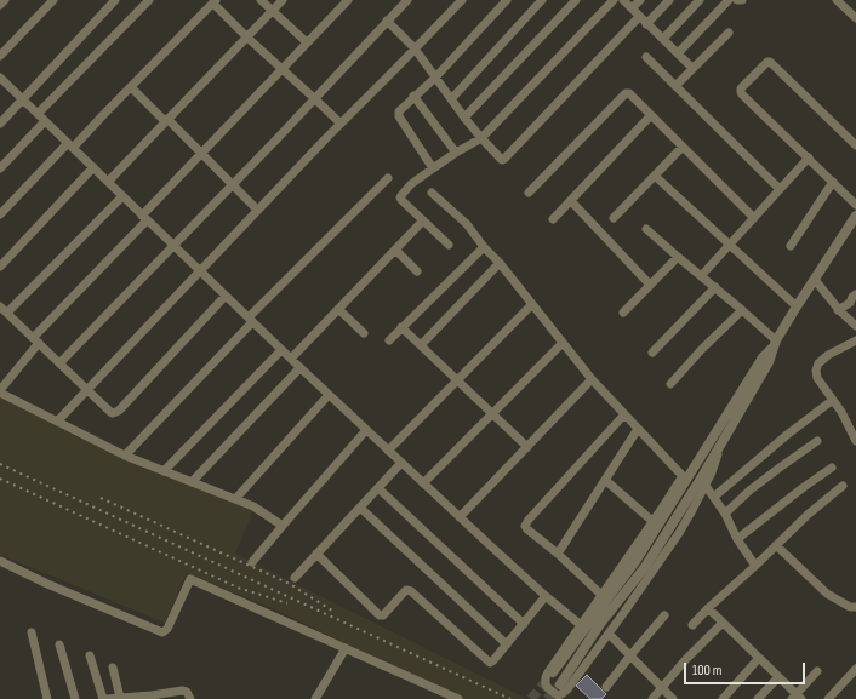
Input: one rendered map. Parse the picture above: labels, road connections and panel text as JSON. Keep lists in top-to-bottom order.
{
  "scale_bar": "100 m"
}
